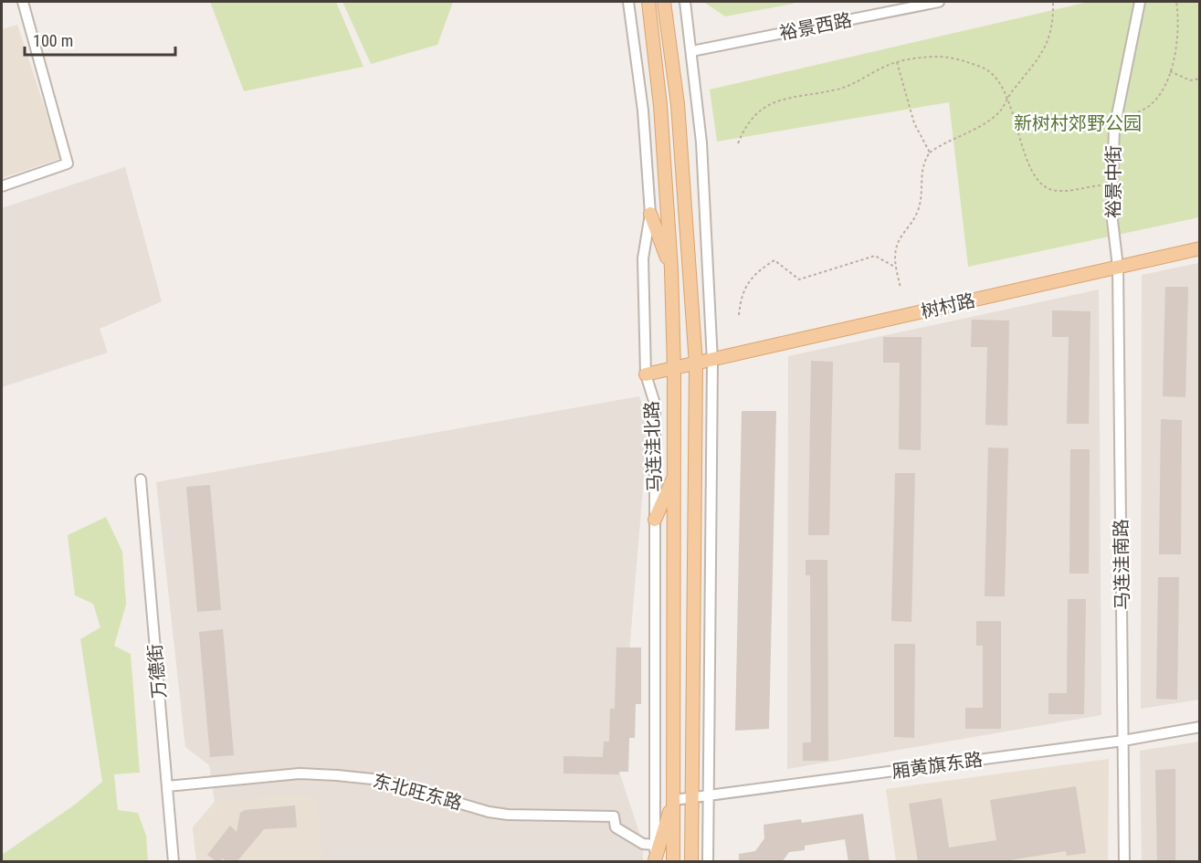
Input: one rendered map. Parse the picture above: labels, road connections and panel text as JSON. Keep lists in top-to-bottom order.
{
  "streets": {
    "main road": ["树村路", "马连洼北路"],
    "street": [
      "裕景西路",
      "裕景中街",
      "马连洼南路",
      "万德街",
      "厢黄旗东路",
      "东北旺东路"
    ]
  },
  "crossings": [
    ["裕景中街", "树村路"],
    ["裕景中街", "马连洼南路"],
    ["树村路", "马连洼北路"],
    ["树村路", "马连洼南路"],
    ["马连洼北路", "厢黄旗东路"],
    ["马连洼北路", "东北旺东路"],
    ["马连洼南路", "厢黄旗东路"],
    ["万德街", "东北旺东路"]
  ],
  "parks": ["新树村郊野公园"],
  "scale_bar": "100 m"
}
